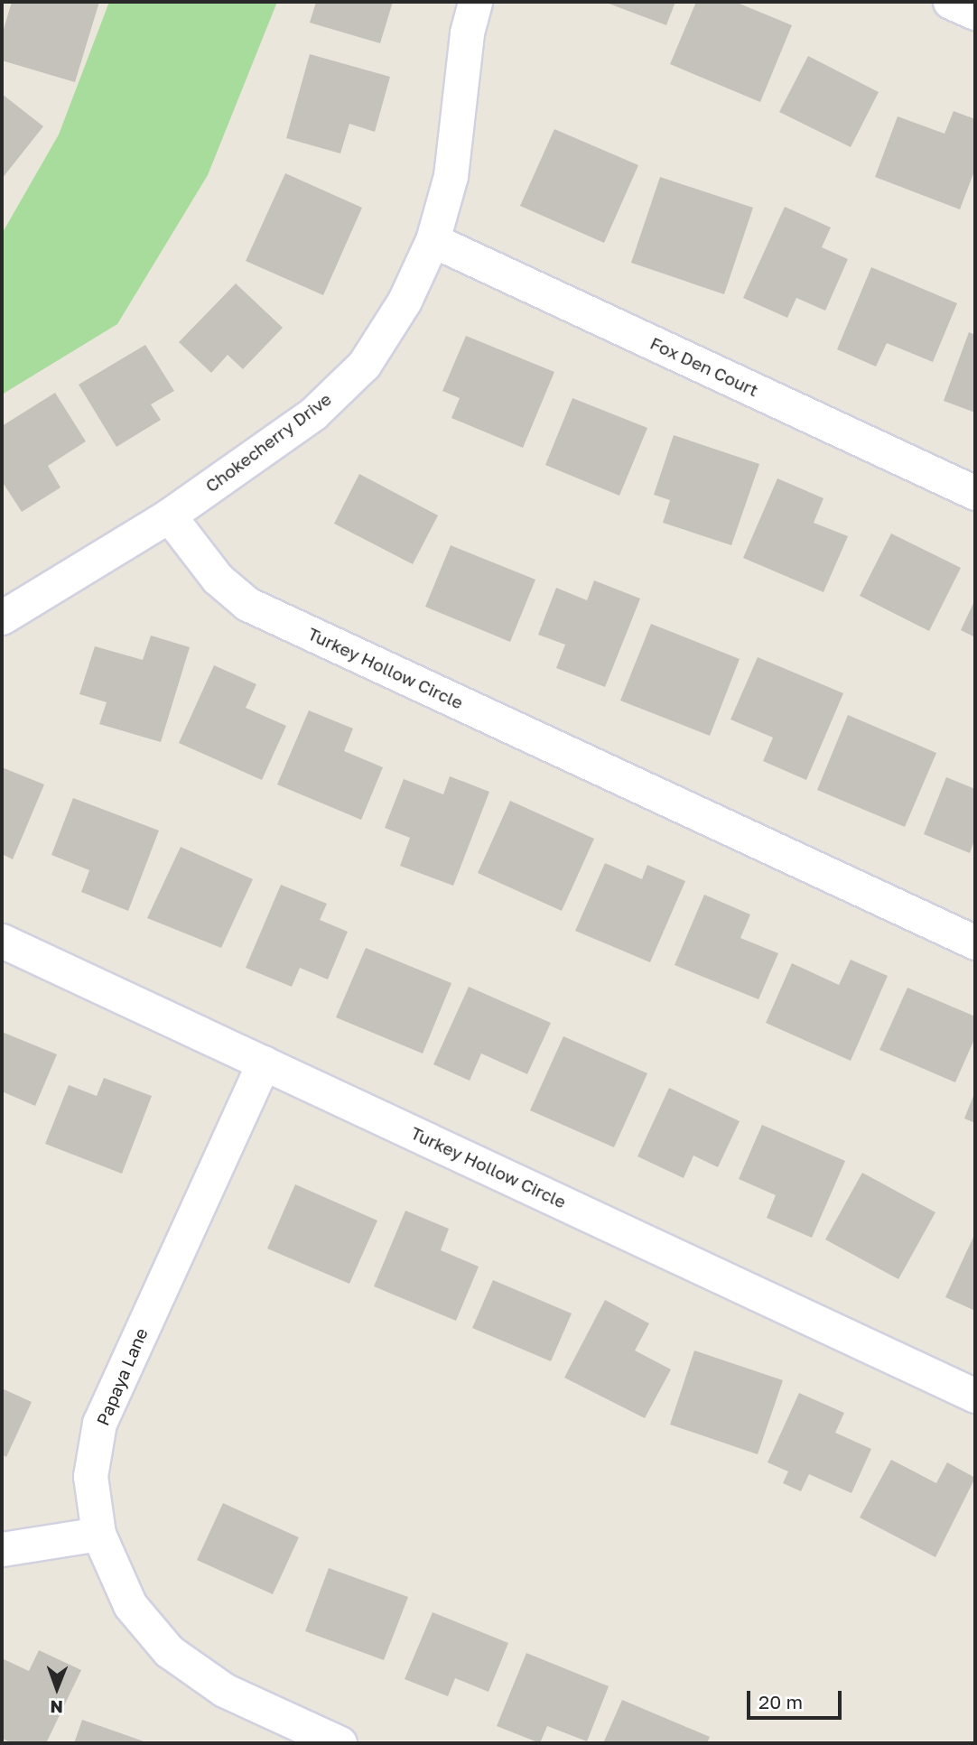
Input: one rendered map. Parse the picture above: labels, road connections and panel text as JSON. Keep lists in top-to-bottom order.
{
  "streets": {
    "street": [
      "Fox Den Court",
      "Chokecherry Drive",
      "Turkey Hollow Circle",
      "Papaya Lane"
    ]
  },
  "crossings": [
    ["Fox Den Court", "Chokecherry Drive"],
    ["Chokecherry Drive", "Turkey Hollow Circle"],
    ["Turkey Hollow Circle", "Papaya Lane"]
  ],
  "scale_bar": "20 m",
  "north": "bottom"
}
